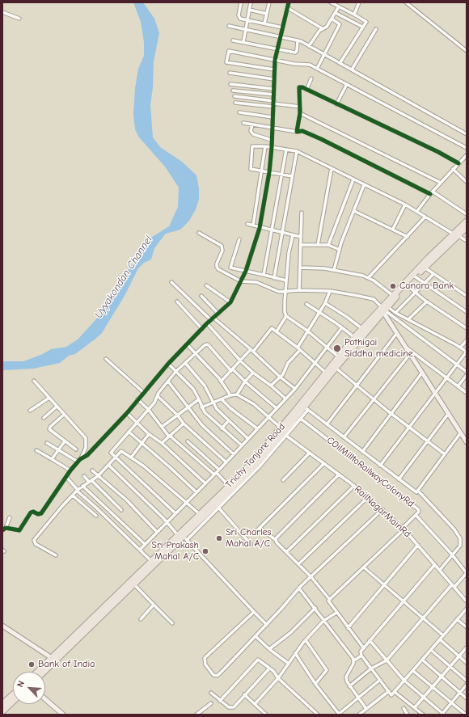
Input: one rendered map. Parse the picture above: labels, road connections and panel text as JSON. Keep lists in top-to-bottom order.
{
  "streets": {
    "highway": ["Trichy Tanjore Road"],
    "street": ["COilMilltoRailwayColonyRd", "RailNagarMainRd"]
  },
  "water": ["Uyyakondan Channel"],
  "places": [
    "Canara Bank",
    "Pothigai Siddha medicine",
    "Sri Charles Mahal A/C",
    "Sri Prakash Mahal A/C",
    "Bank of India"
  ],
  "north": "top left"
}
